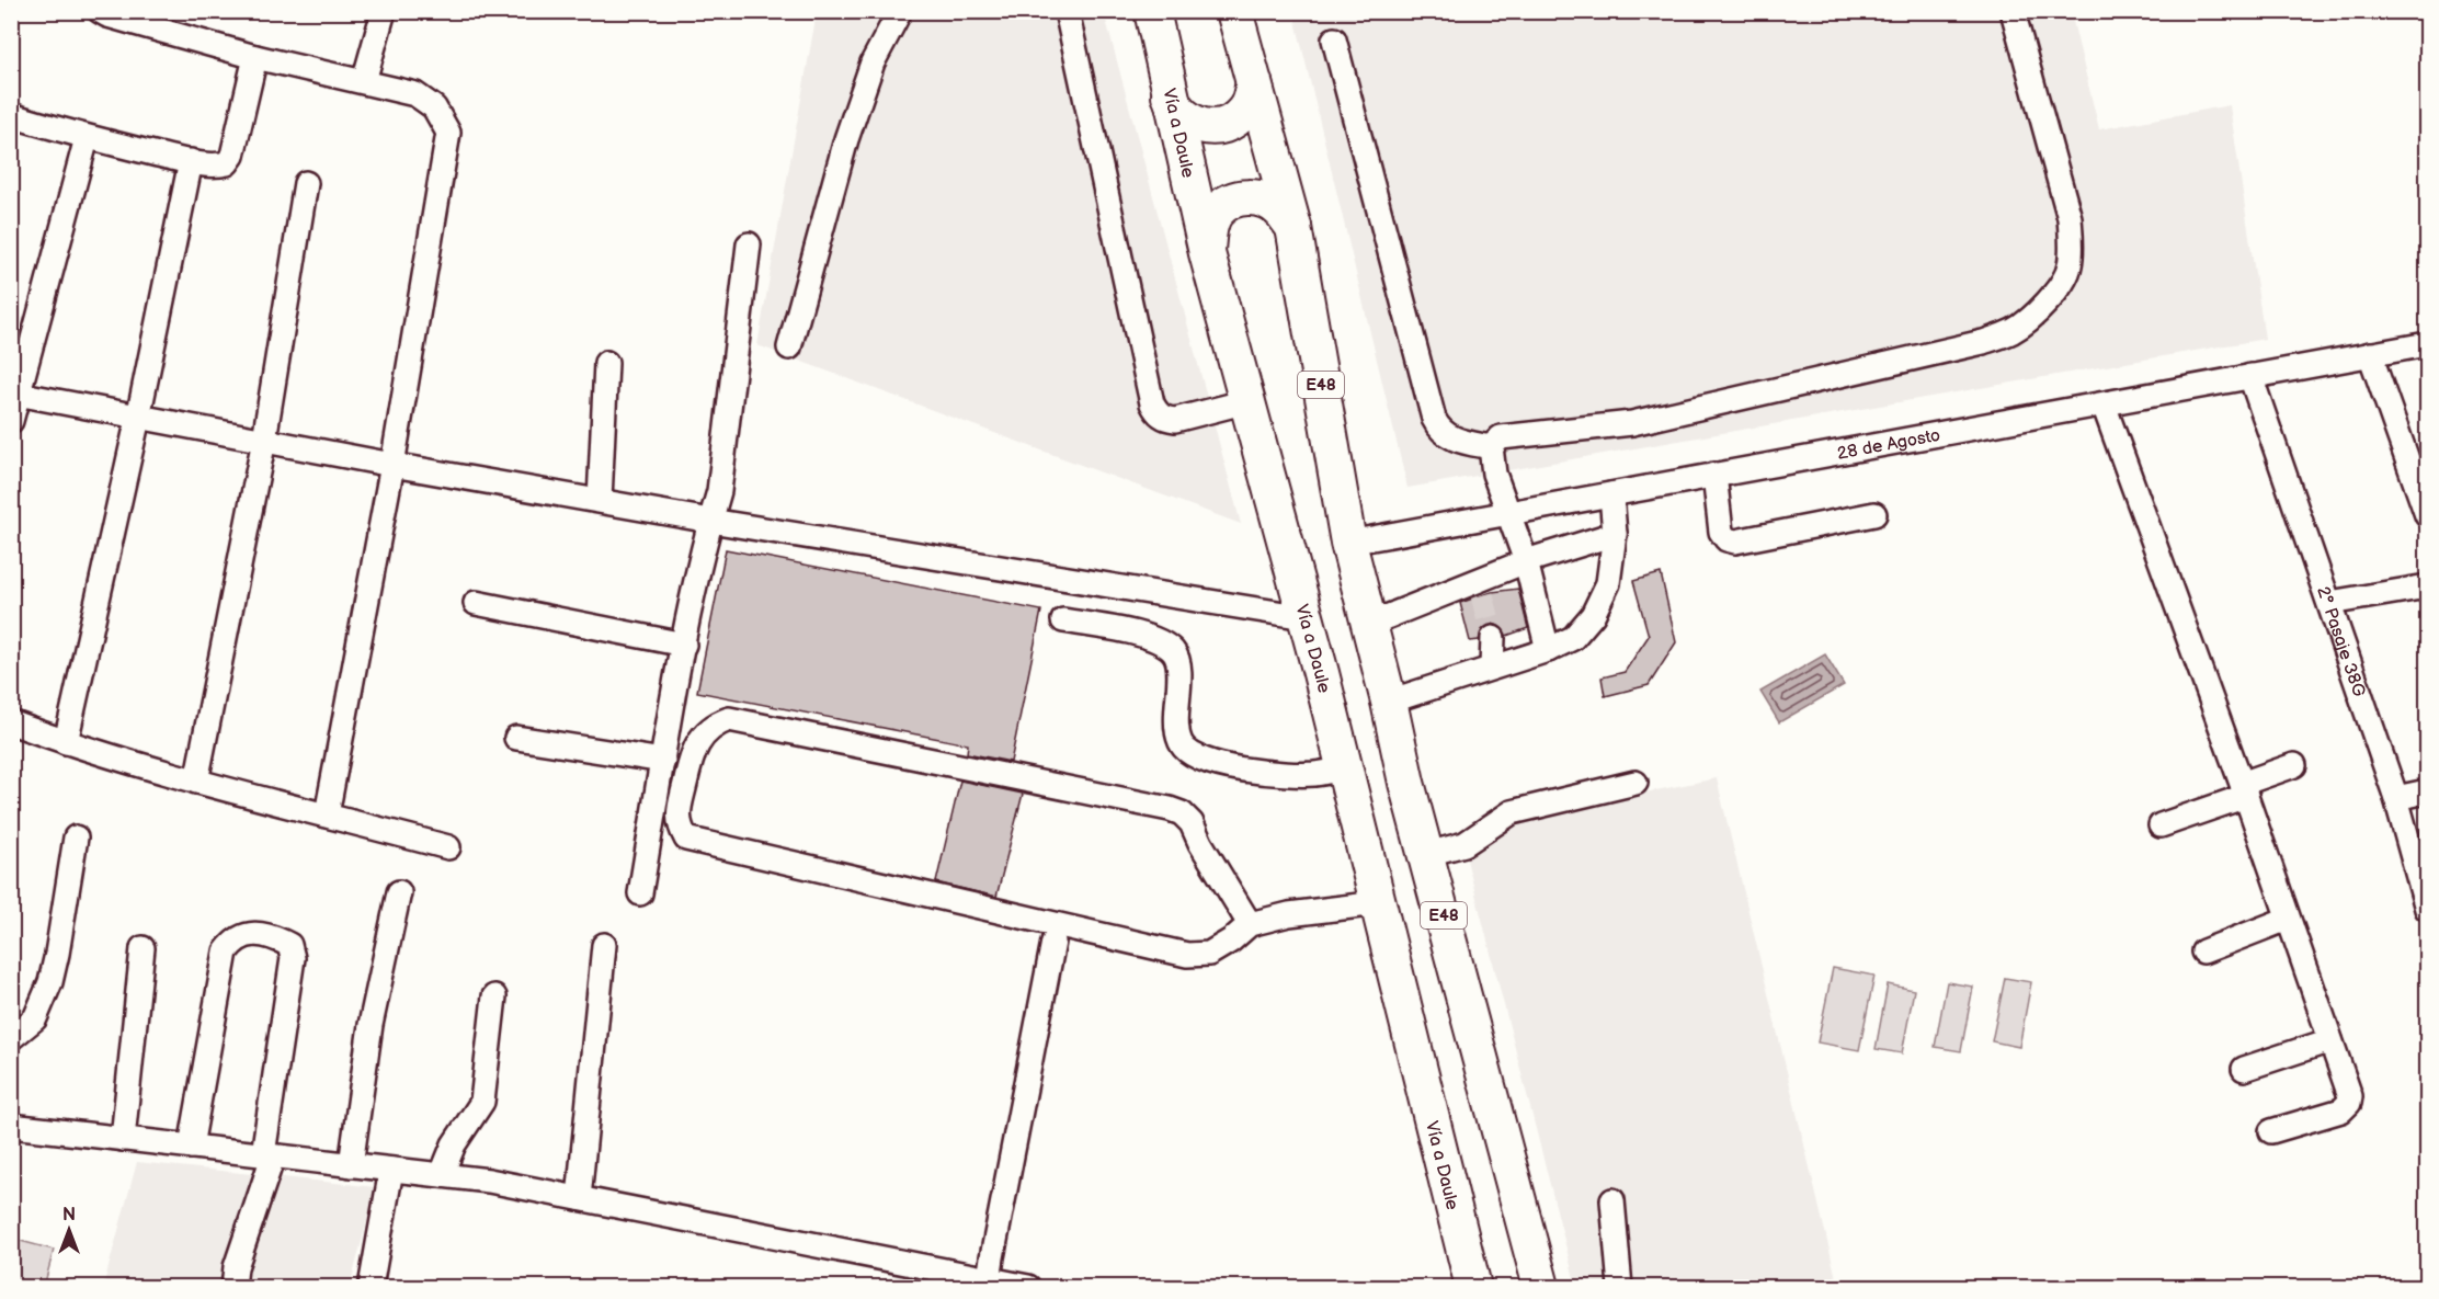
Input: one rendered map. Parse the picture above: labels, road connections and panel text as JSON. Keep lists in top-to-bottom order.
{
  "streets": {
    "highway": ["Vía a Daule", "E48"],
    "street": ["28 de Agosto", "2° Pasaje 38G"]
  },
  "crossings": [
    ["E48", "28 de Agosto"],
    ["28 de Agosto", "2° Pasaje 38G"]
  ],
  "north": "top"
}
